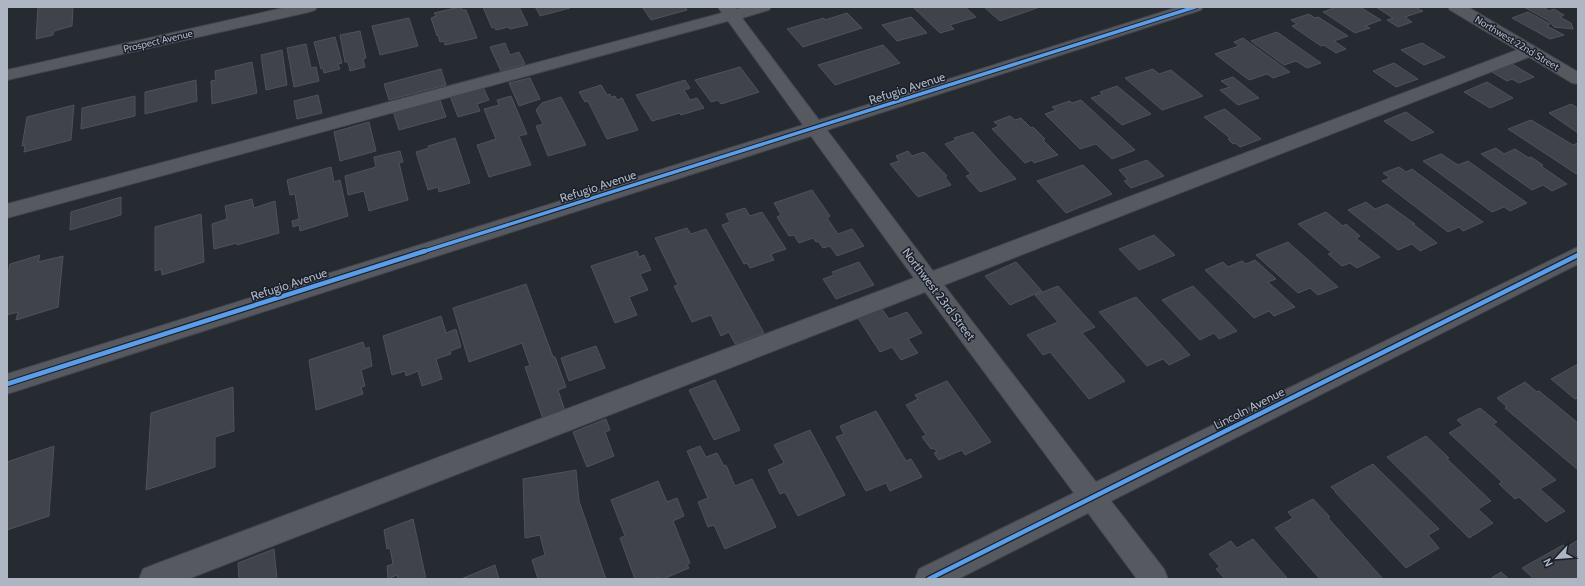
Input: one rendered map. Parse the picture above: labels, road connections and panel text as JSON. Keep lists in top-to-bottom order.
{
  "streets": {
    "street": [
      "Prospect Avenue",
      "Northwest 22nd Street",
      "Refugio Avenue",
      "Northwest 23rd Street",
      "Lincoln Avenue"
    ]
  },
  "crossings": [
    ["Refugio Avenue", "Northwest 23rd Street"],
    ["Northwest 23rd Street", "Lincoln Avenue"]
  ],
  "north": "bottom left"
}
